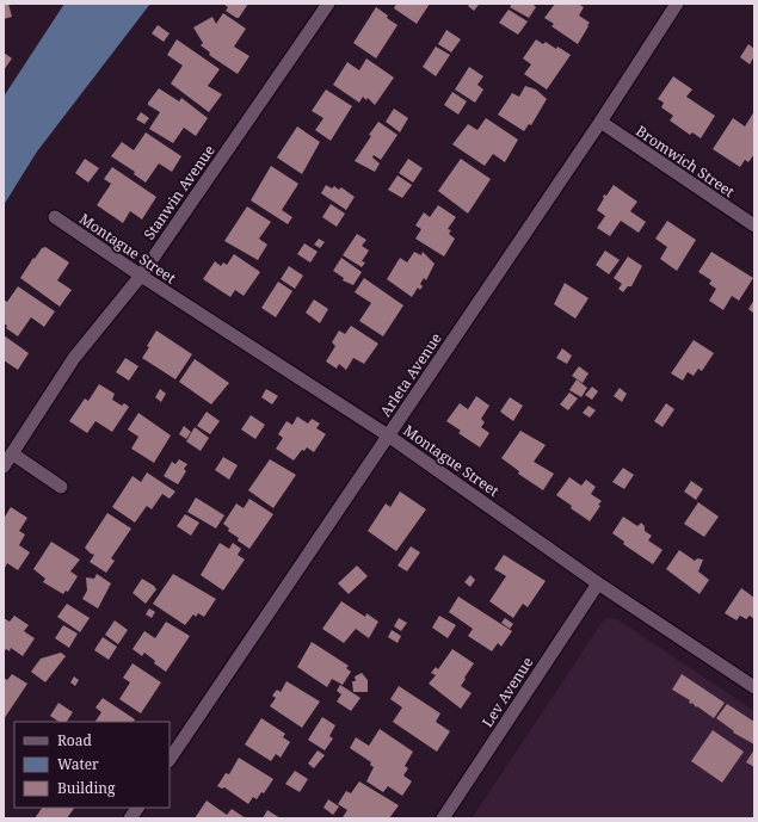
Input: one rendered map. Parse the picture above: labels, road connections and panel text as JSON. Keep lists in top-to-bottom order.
{
  "streets": {
    "street": [
      "Bromwich Street",
      "Stanwin Avenue",
      "Montague Street",
      "Arleta Avenue",
      "Lev Avenue"
    ]
  },
  "crossings": [
    ["Bromwich Street", "Arleta Avenue"],
    ["Stanwin Avenue", "Montague Street"],
    ["Montague Street", "Arleta Avenue"],
    ["Montague Street", "Lev Avenue"]
  ],
  "legend": ["Road", "Water", "Building"]
}
